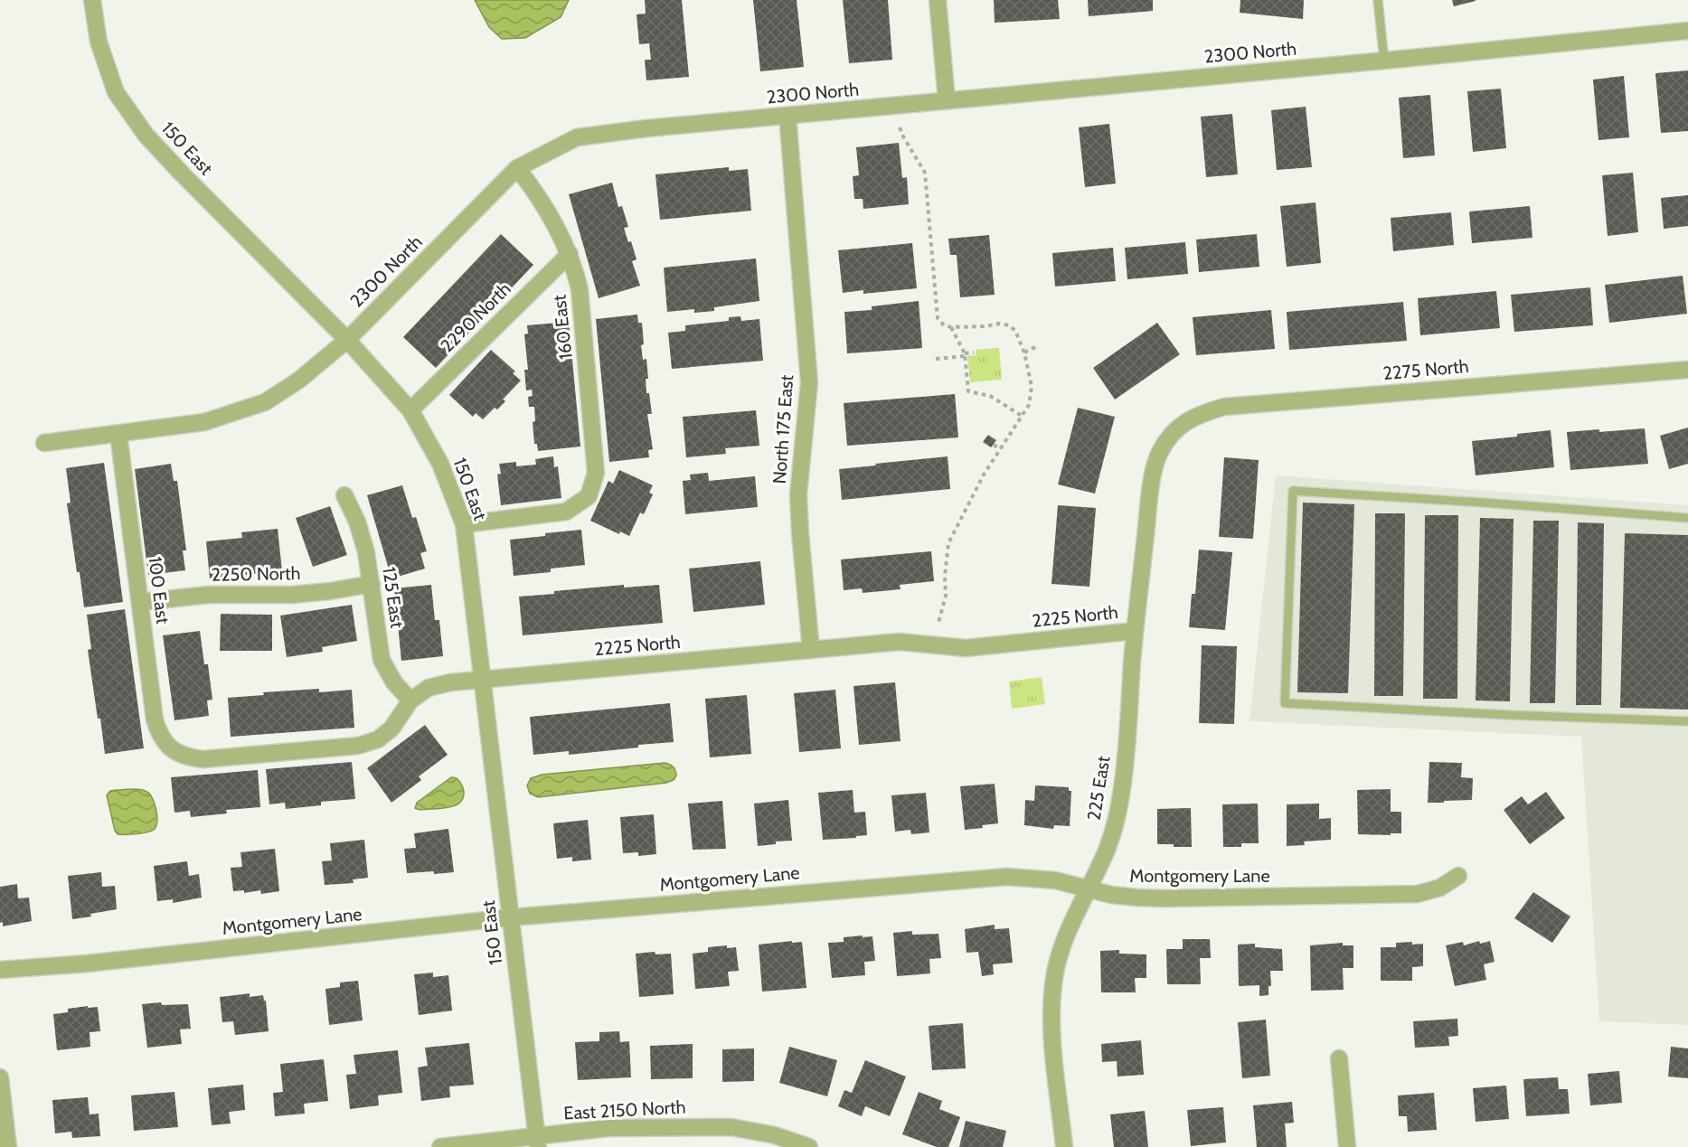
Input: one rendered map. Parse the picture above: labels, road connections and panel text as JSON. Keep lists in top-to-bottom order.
{
  "streets": {
    "street": [
      "2300 North",
      "150 East",
      "2290 North",
      "160 East",
      "2275 North",
      "North 175 East",
      "2250 North",
      "100 East",
      "125 East",
      "2225 North",
      "225 East",
      "Montgomery Lane",
      "East 2150 North"
    ]
  },
  "crossings": [
    ["2300 North", "150 East"],
    ["2300 North", "160 East"],
    ["2300 North", "North 175 East"],
    ["2300 North", "100 East"],
    ["150 East", "2290 North"],
    ["150 East", "160 East"],
    ["150 East", "2225 North"],
    ["150 East", "Montgomery Lane"],
    ["150 East", "East 2150 North"],
    ["2290 North", "160 East"],
    ["2275 North", "225 East"],
    ["North 175 East", "2225 North"],
    ["2250 North", "100 East"],
    ["2250 North", "125 East"],
    ["100 East", "2225 North"],
    ["125 East", "2225 North"],
    ["2225 North", "225 East"],
    ["225 East", "Montgomery Lane"]
  ]
}
